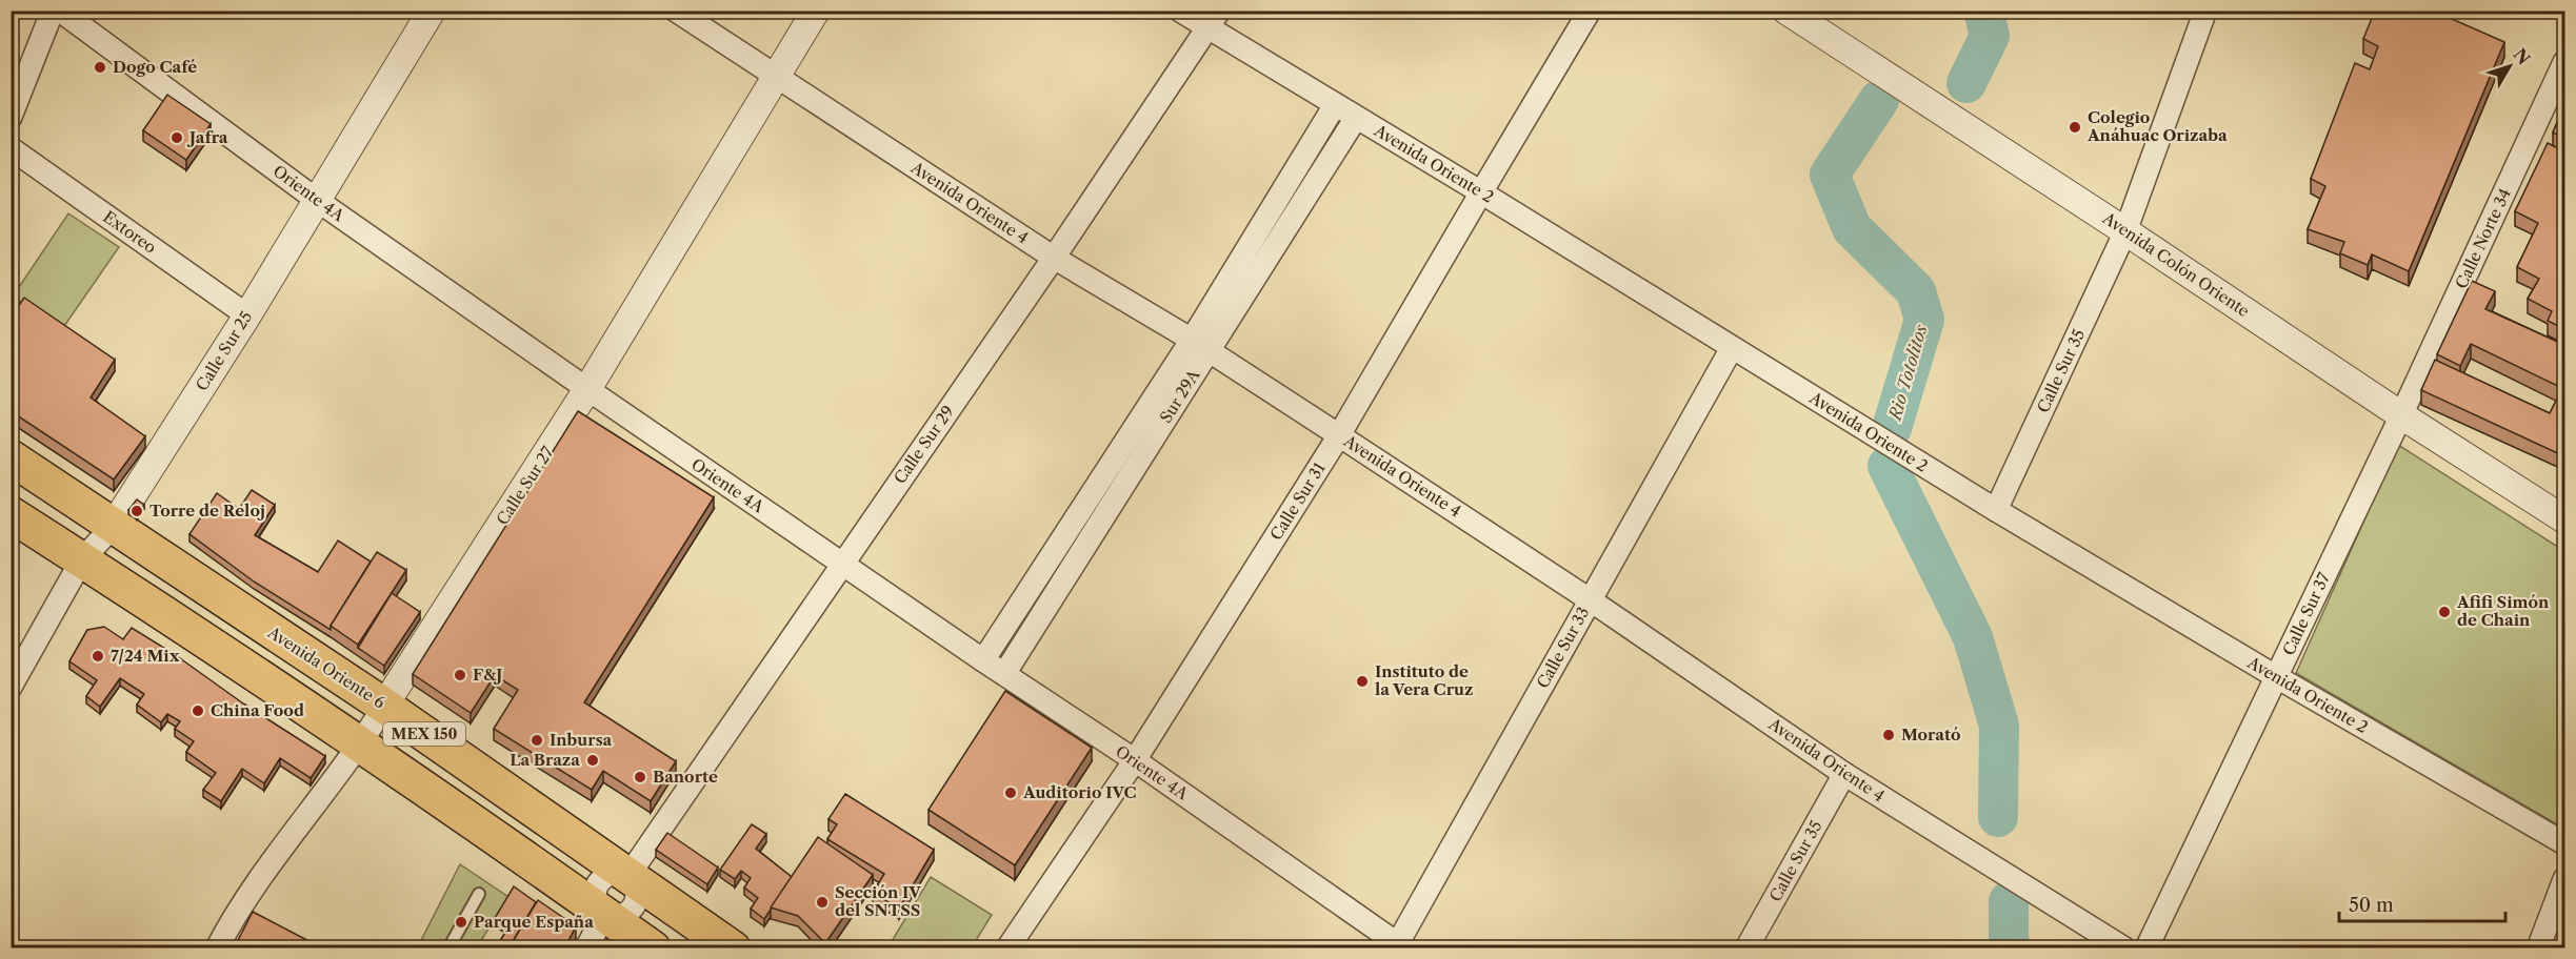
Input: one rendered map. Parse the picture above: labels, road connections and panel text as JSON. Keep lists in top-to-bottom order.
{
  "streets": {
    "main road": ["Avenida Oriente 6", "MEX 150"],
    "street": [
      "Avenida Oriente 2",
      "Oriente 4A",
      "Avenida Oriente 4",
      "Extoreo",
      "Calle Norte 34",
      "Avenida Colón Oriente",
      "Calle Sur 25",
      "Calle Sur 35",
      "Sur 29A",
      "Calle Sur 29",
      "Calle Sur 27",
      "Calle Sur 31",
      "Calle Sur 37",
      "Calle Sur 33"
    ]
  },
  "crossings": [
    ["Avenida Oriente 2", "Calle Sur 35"],
    ["Avenida Oriente 2", "Sur 29A"],
    ["Avenida Oriente 2", "Calle Sur 29"],
    ["Avenida Oriente 2", "Calle Sur 31"],
    ["Avenida Oriente 2", "Calle Sur 37"],
    ["Avenida Oriente 2", "Calle Sur 33"],
    ["Oriente 4A", "Calle Sur 25"],
    ["Oriente 4A", "Sur 29A"],
    ["Oriente 4A", "Calle Sur 29"],
    ["Oriente 4A", "Calle Sur 27"],
    ["Oriente 4A", "Calle Sur 31"],
    ["Oriente 4A", "Calle Sur 33"],
    ["Avenida Oriente 4", "Calle Sur 35"],
    ["Avenida Oriente 4", "Sur 29A"],
    ["Avenida Oriente 4", "Calle Sur 29"],
    ["Avenida Oriente 4", "Calle Sur 27"],
    ["Avenida Oriente 4", "Calle Sur 31"],
    ["Avenida Oriente 4", "Calle Sur 33"],
    ["Extoreo", "Calle Sur 25"],
    ["Calle Norte 34", "Avenida Colón Oriente"],
    ["Calle Norte 34", "Calle Sur 37"],
    ["Avenida Colón Oriente", "Calle Sur 35"],
    ["Avenida Colón Oriente", "Calle Sur 37"],
    ["Calle Sur 25", "Avenida Oriente 6"],
    ["Calle Sur 25", "MEX 150"],
    ["Calle Sur 29", "Avenida Oriente 6"],
    ["Calle Sur 29", "MEX 150"],
    ["Calle Sur 27", "Avenida Oriente 6"],
    ["Calle Sur 27", "MEX 150"],
    ["Avenida Oriente 6", "MEX 150"]
  ],
  "water": ["Rio Totolitos"],
  "places": [
    "Dogo Café",
    "Colegio Anáhuac Orizaba",
    "Jafra",
    "Torre de Reloj",
    "Afifi Simón de Chain",
    "7/24 Mix",
    "F&J",
    "Instituto de la Vera Cruz",
    "China Food",
    "Morató",
    "Inbursa",
    "La Braza",
    "Banorte",
    "Auditorio IVC",
    "Sección IV del SNTSS",
    "Parque España"
  ],
  "scale_bar": "50 m",
  "north": "top right"
}
